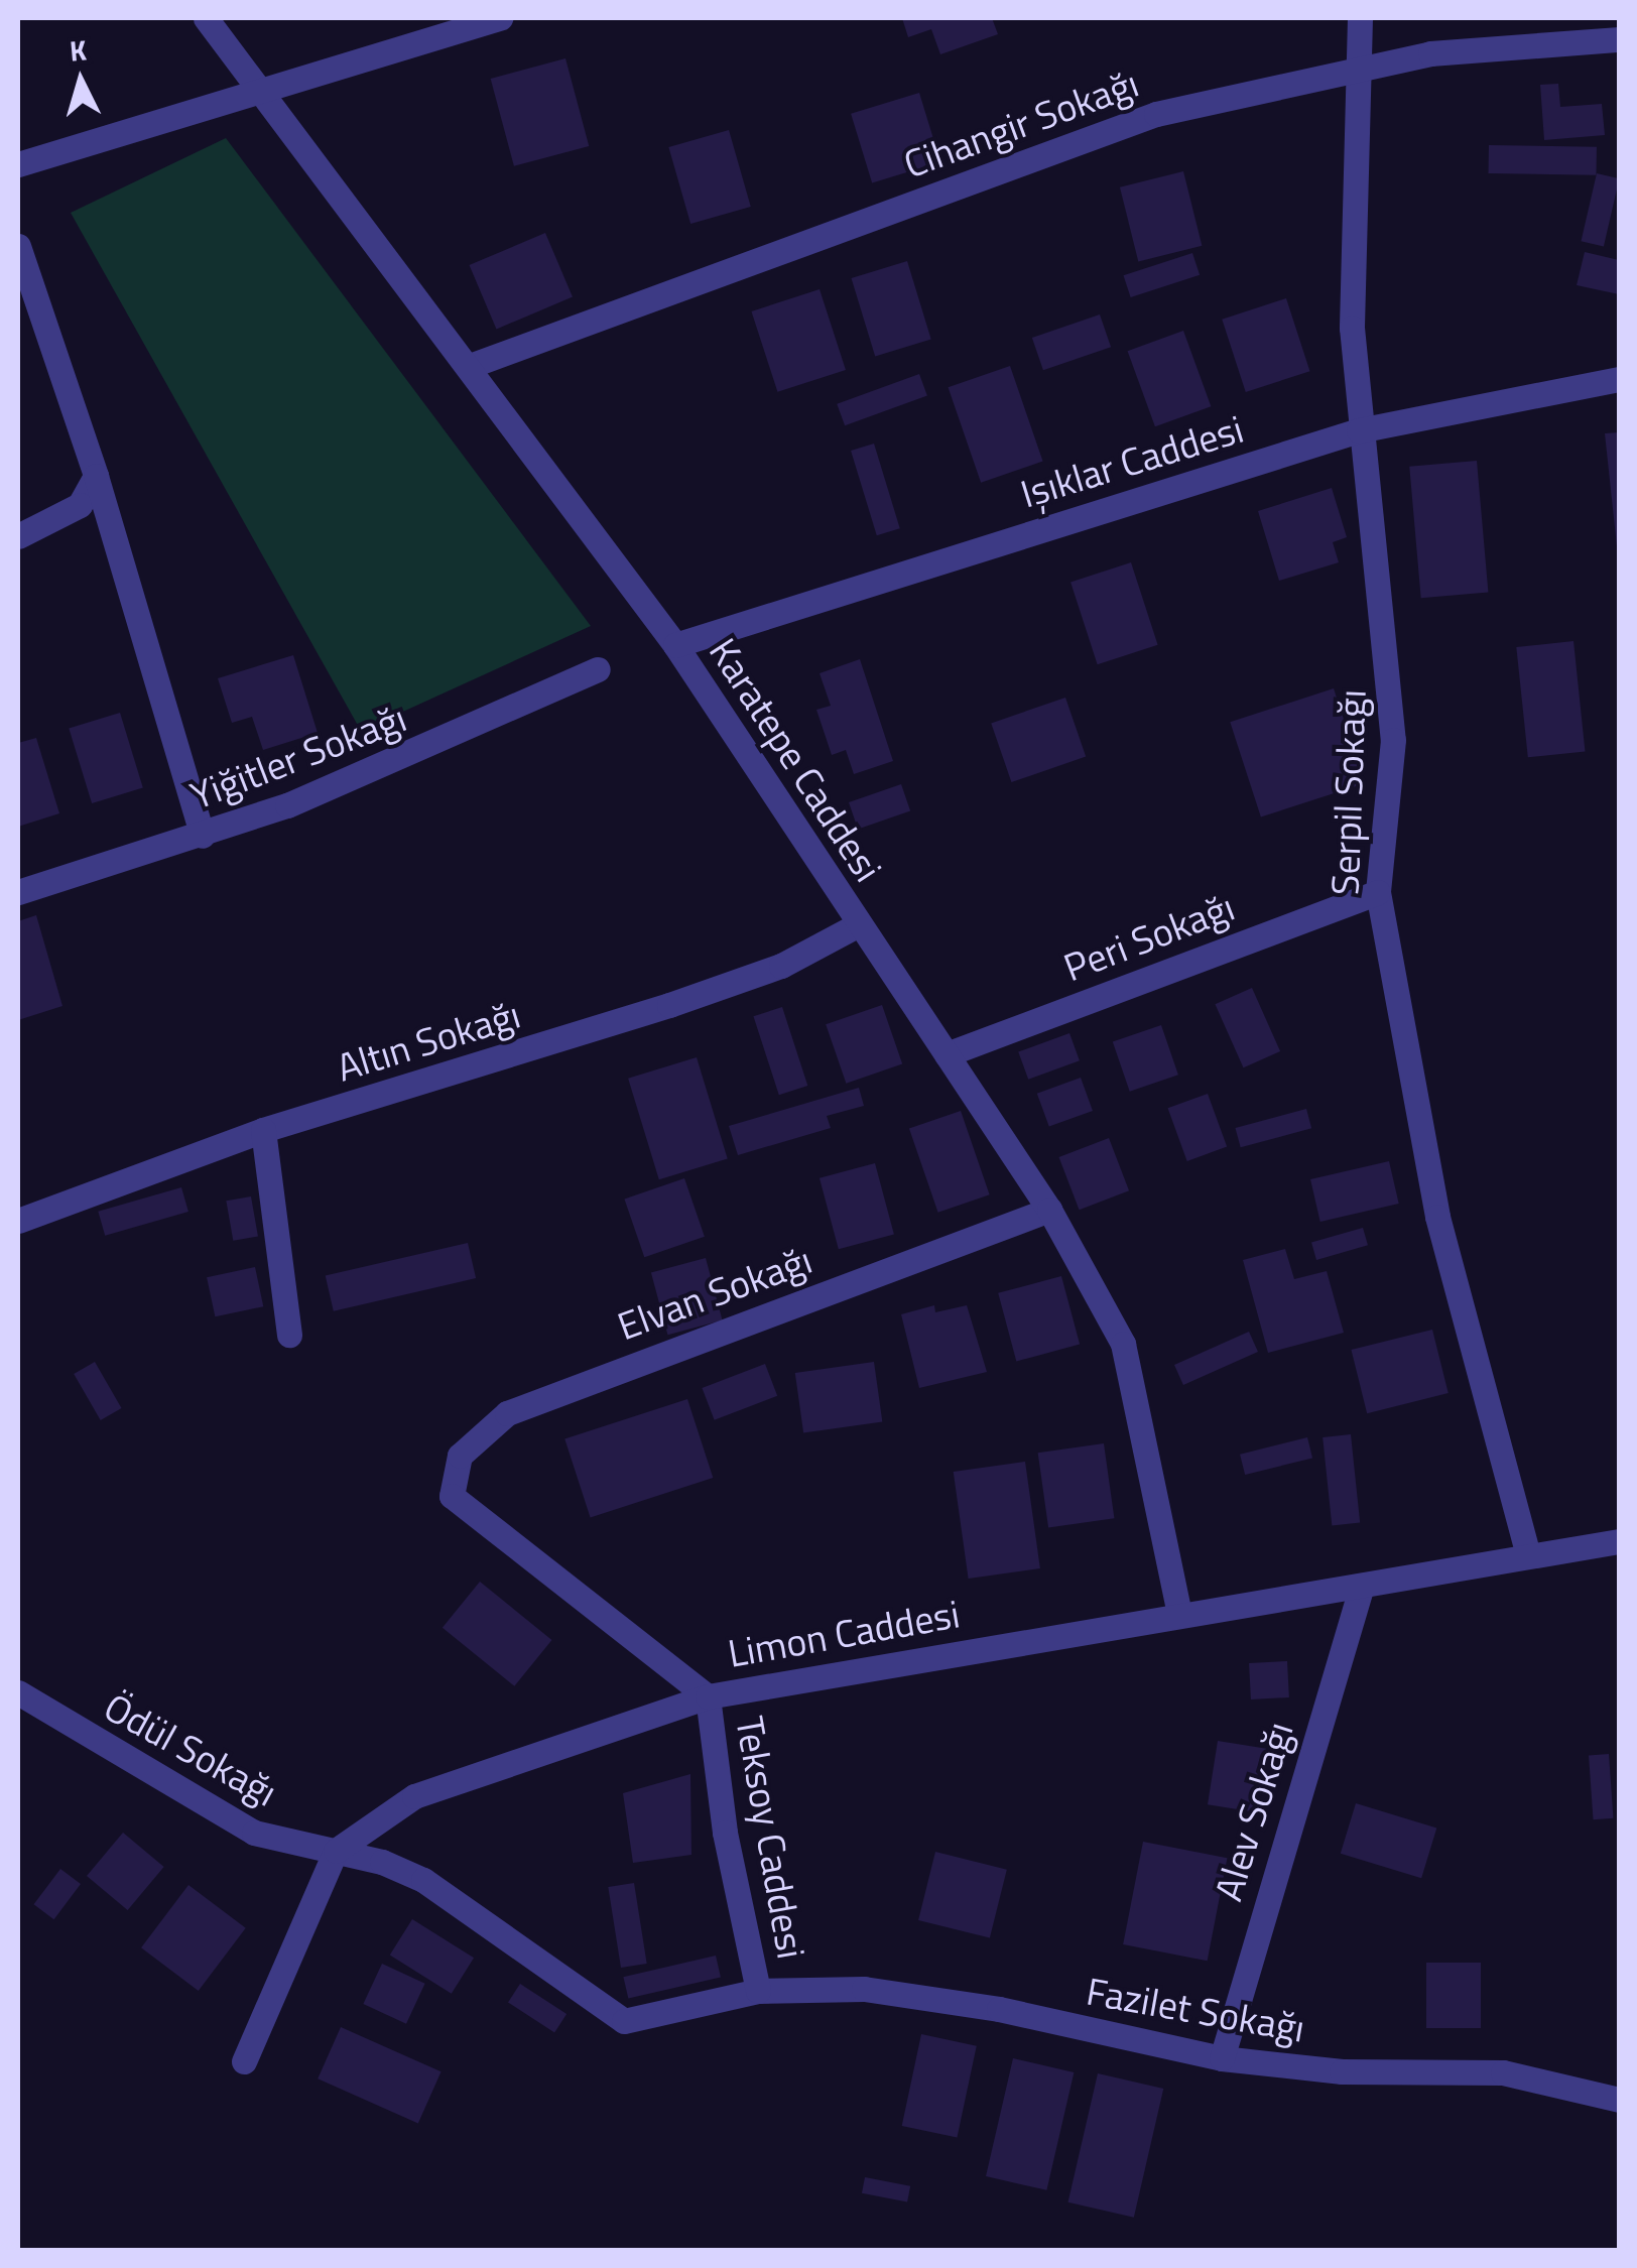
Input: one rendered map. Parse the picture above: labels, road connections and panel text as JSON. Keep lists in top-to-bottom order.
{
  "streets": {
    "street": [
      "Cihangir Sokağı",
      "Işıklar Caddesi",
      "Yiğitler Sokağı",
      "Karatepe Caddesi",
      "Serpil Sokağı",
      "Peri Sokağı",
      "Altın Sokağı",
      "Elvan Sokağı",
      "Limon Caddesi",
      "Ödül Sokağı",
      "Alev Sokağı",
      "Teksoy Caddesi",
      "Fazilet Sokağı"
    ]
  },
  "crossings": [
    ["Cihangir Sokağı", "Karatepe Caddesi"],
    ["Cihangir Sokağı", "Serpil Sokağı"],
    ["Işıklar Caddesi", "Karatepe Caddesi"],
    ["Işıklar Caddesi", "Serpil Sokağı"],
    ["Karatepe Caddesi", "Peri Sokağı"],
    ["Karatepe Caddesi", "Altın Sokağı"],
    ["Karatepe Caddesi", "Elvan Sokağı"],
    ["Karatepe Caddesi", "Limon Caddesi"],
    ["Serpil Sokağı", "Peri Sokağı"],
    ["Serpil Sokağı", "Limon Caddesi"],
    ["Elvan Sokağı", "Limon Caddesi"],
    ["Elvan Sokağı", "Teksoy Caddesi"],
    ["Limon Caddesi", "Ödül Sokağı"],
    ["Limon Caddesi", "Alev Sokağı"],
    ["Limon Caddesi", "Teksoy Caddesi"],
    ["Ödül Sokağı", "Teksoy Caddesi"],
    ["Ödül Sokağı", "Fazilet Sokağı"],
    ["Alev Sokağı", "Fazilet Sokağı"],
    ["Teksoy Caddesi", "Fazilet Sokağı"]
  ],
  "north": "top"
}
